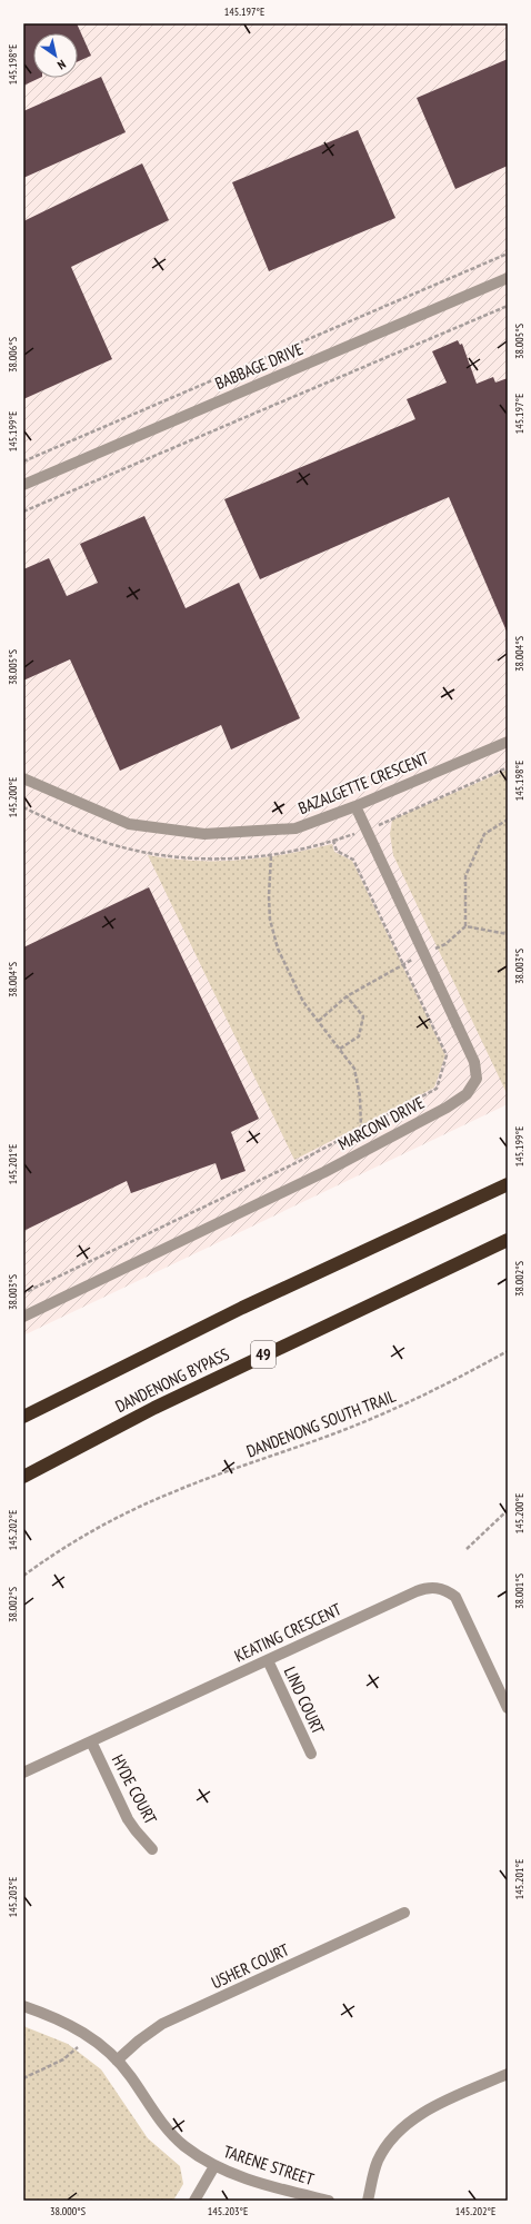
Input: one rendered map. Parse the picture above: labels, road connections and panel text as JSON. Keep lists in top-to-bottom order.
{
  "streets": {
    "highway": ["49", "DANDENONG BYPASS"],
    "street": [
      "BABBAGE DRIVE",
      "BAZALGETTE CRESCENT",
      "MARCONI DRIVE",
      "KEATING CRESCENT",
      "LIND COURT",
      "HYDE COURT",
      "USHER COURT",
      "TARENE STREET"
    ],
    "path": ["DANDENONG SOUTH TRAIL"]
  },
  "crossings": [
    ["BAZALGETTE CRESCENT", "MARCONI DRIVE"],
    ["KEATING CRESCENT", "LIND COURT"],
    ["KEATING CRESCENT", "HYDE COURT"],
    ["USHER COURT", "TARENE STREET"]
  ],
  "north": "bottom right",
  "coordinates": [
    "145.197°E",
    "145.198°E",
    "38.005°S",
    "38.006°S",
    "145.199°E",
    "38.004°S",
    "145.200°E",
    "38.003°S",
    "145.201°E",
    "38.002°S",
    "145.202°E",
    "38.001°S",
    "145.203°E",
    "38.000°S"
  ]
}
